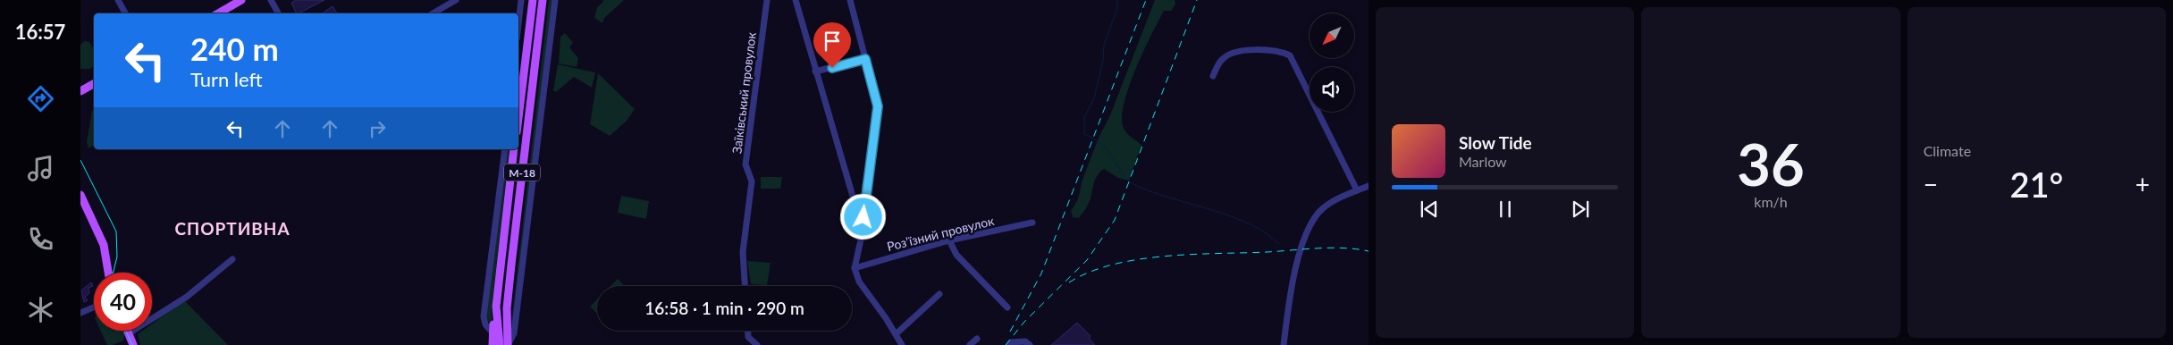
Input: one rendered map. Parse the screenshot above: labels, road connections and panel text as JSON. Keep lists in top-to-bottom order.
{
  "streets": {
    "main road": ["М-18"],
    "street": ["Заїківський провулок", "Роз’їзний провулок"]
  },
  "districts": ["СПОРТИВНА"],
  "north": "bottom left",
  "page": {
    "tabs": "16:57",
    "tile": [
      ["36", "km/h"],
      "Climate"
    ],
    "turn": ["240 m", "Turn left"],
    "song": ["Slow Tide", "Marlow"],
    "heat": ["−", "21°", "+"],
    "limit": "40",
    "trip": "16:58 · 1 min · 290 m"
  }
}
